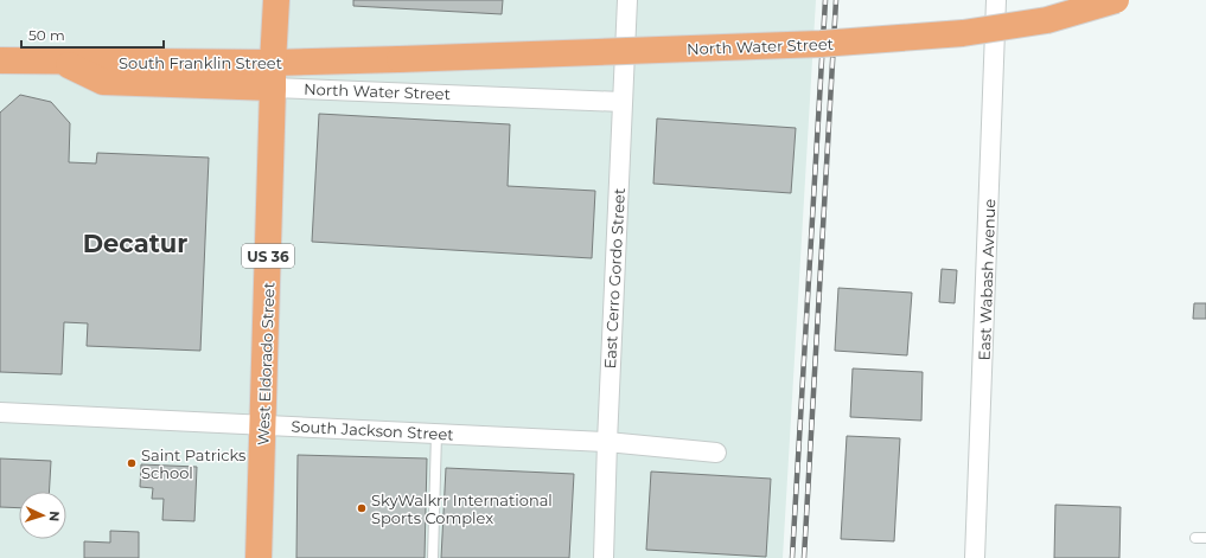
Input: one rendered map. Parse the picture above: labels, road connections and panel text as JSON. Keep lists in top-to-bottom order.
{
  "streets": {
    "main road": [
      "North Water Street",
      "South Franklin Street",
      "US 36",
      "West Eldorado Street"
    ],
    "street": ["East Cerro Gordo Street", "East Wabash Avenue", "South Jackson Street"]
  },
  "crossings": [
    ["North Water Street", "South Franklin Street"],
    ["North Water Street", "East Cerro Gordo Street"],
    ["North Water Street", "West Eldorado Street"],
    ["South Franklin Street", "West Eldorado Street"],
    ["East Cerro Gordo Street", "South Jackson Street"],
    ["West Eldorado Street", "South Jackson Street"]
  ],
  "districts": ["Decatur"],
  "places": ["Saint Patricks School", "SkyWalkrr International Sports Complex"],
  "scale_bar": "50 m",
  "north": "right"
}
